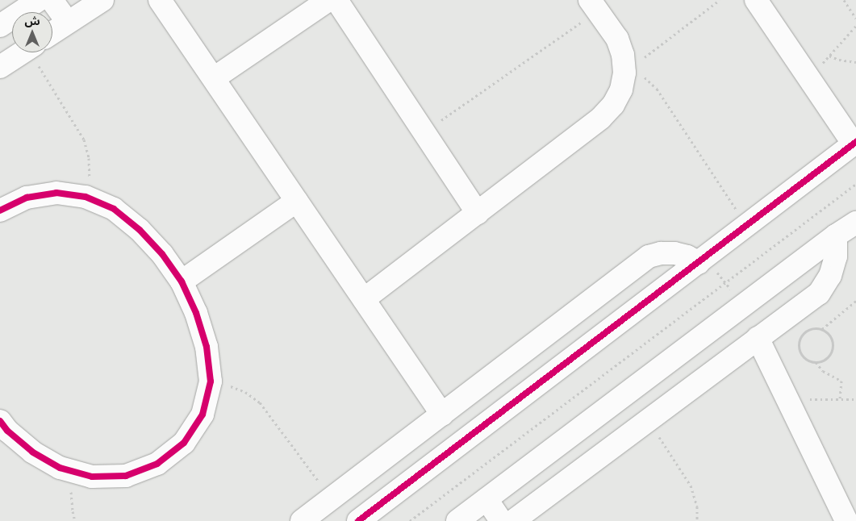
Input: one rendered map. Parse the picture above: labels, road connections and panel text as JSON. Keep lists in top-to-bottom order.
{
  "north": "top"
}
